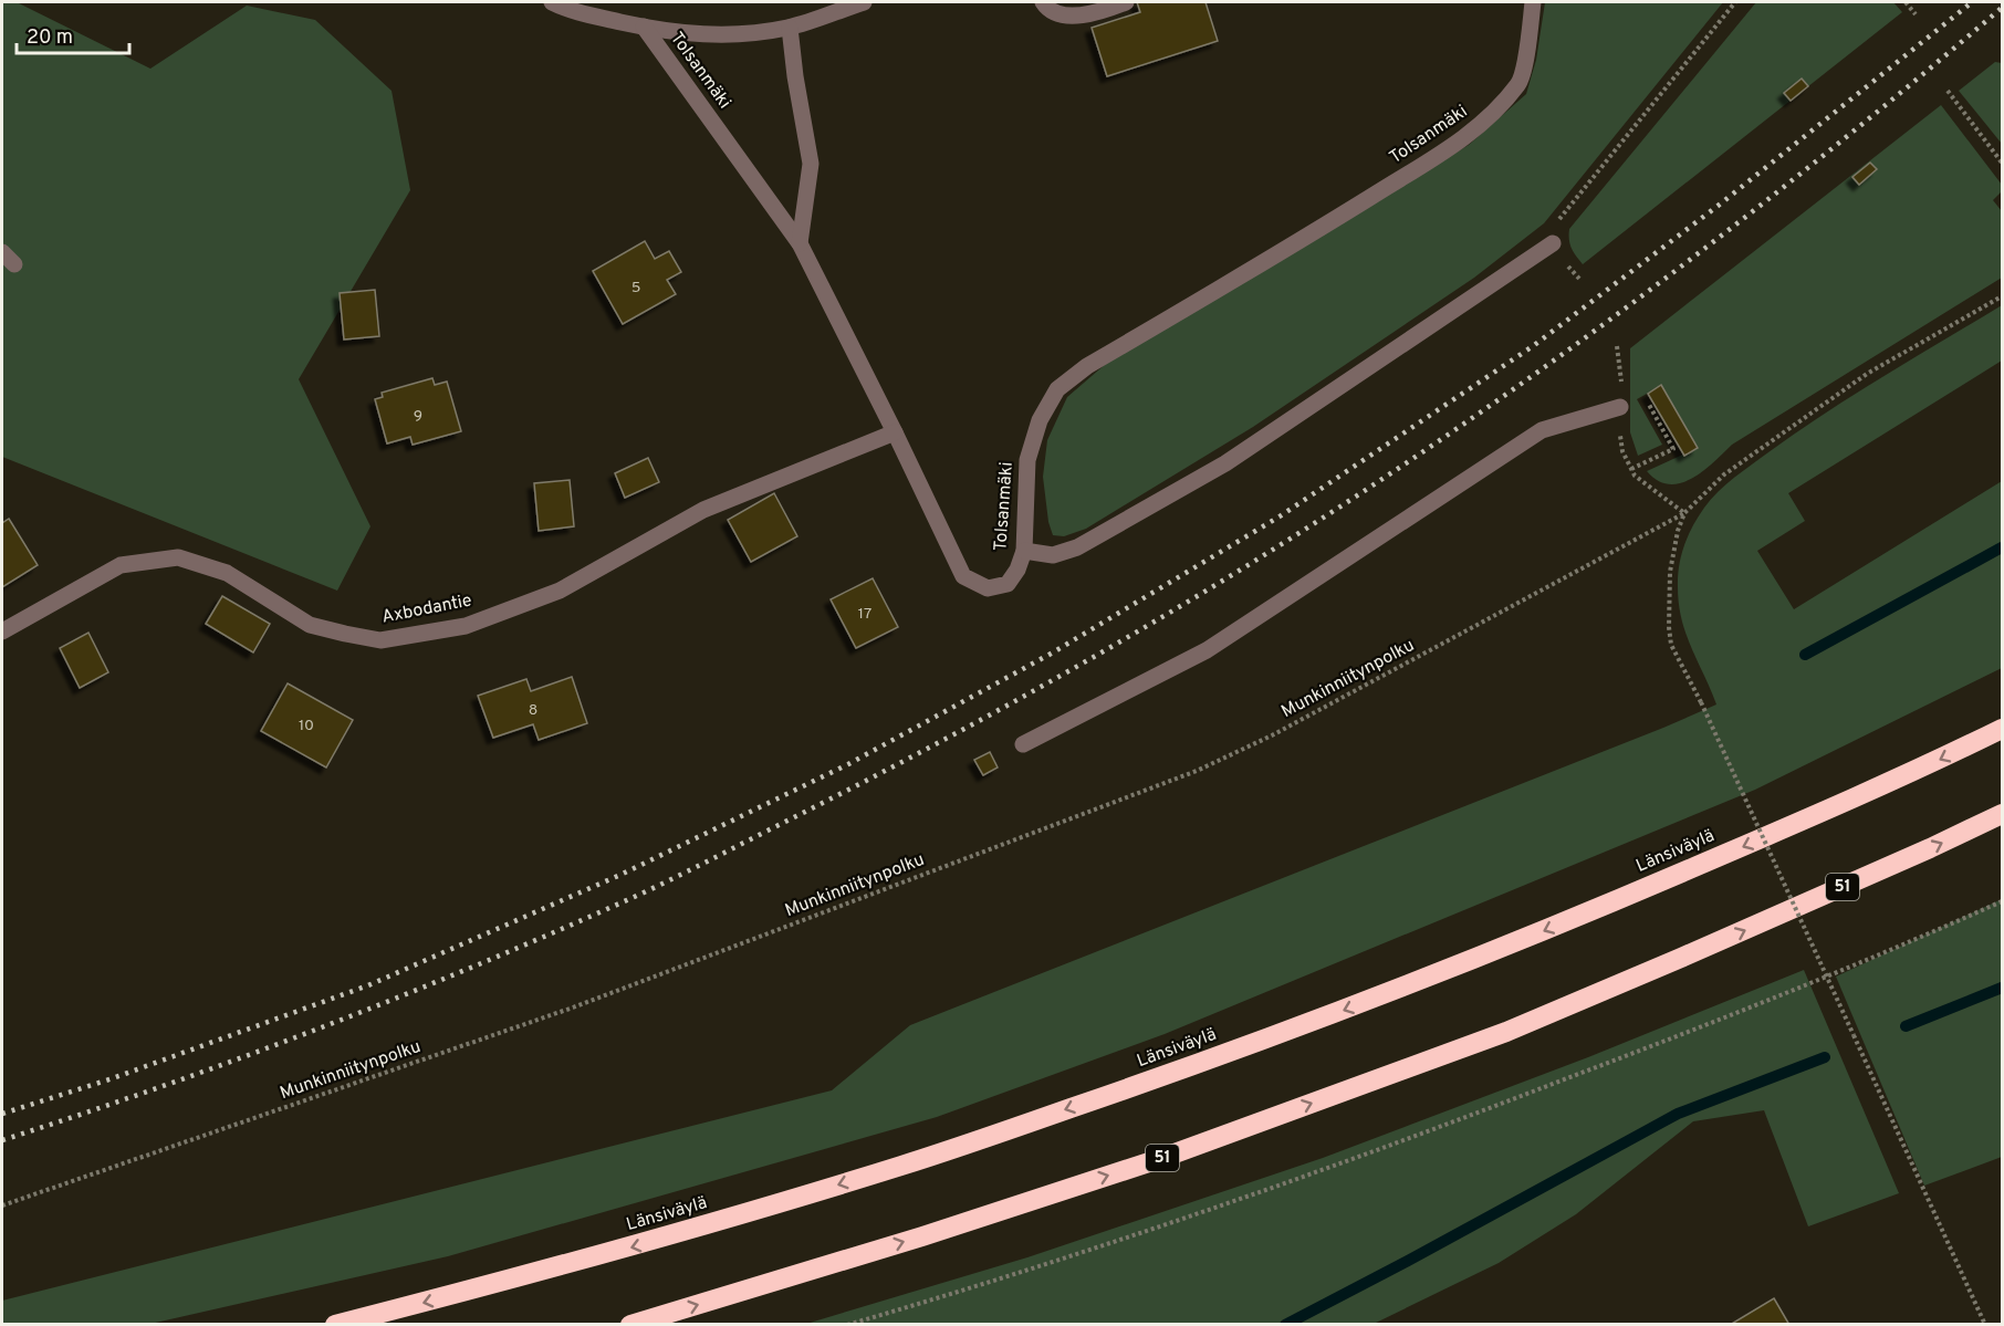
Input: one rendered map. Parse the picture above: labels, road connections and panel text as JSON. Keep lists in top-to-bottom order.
{
  "streets": {
    "highway": ["Länsiväylä", "51"],
    "street": ["Tolsanmäki", "Axbodantie"],
    "path": ["Munkinniitynpolku"]
  },
  "crossings": [
    ["Tolsanmäki", "Axbodantie"]
  ],
  "house_numbers": [
    "5",
    "9",
    "17",
    "8",
    "10"
  ],
  "scale_bar": "20 m"
}
